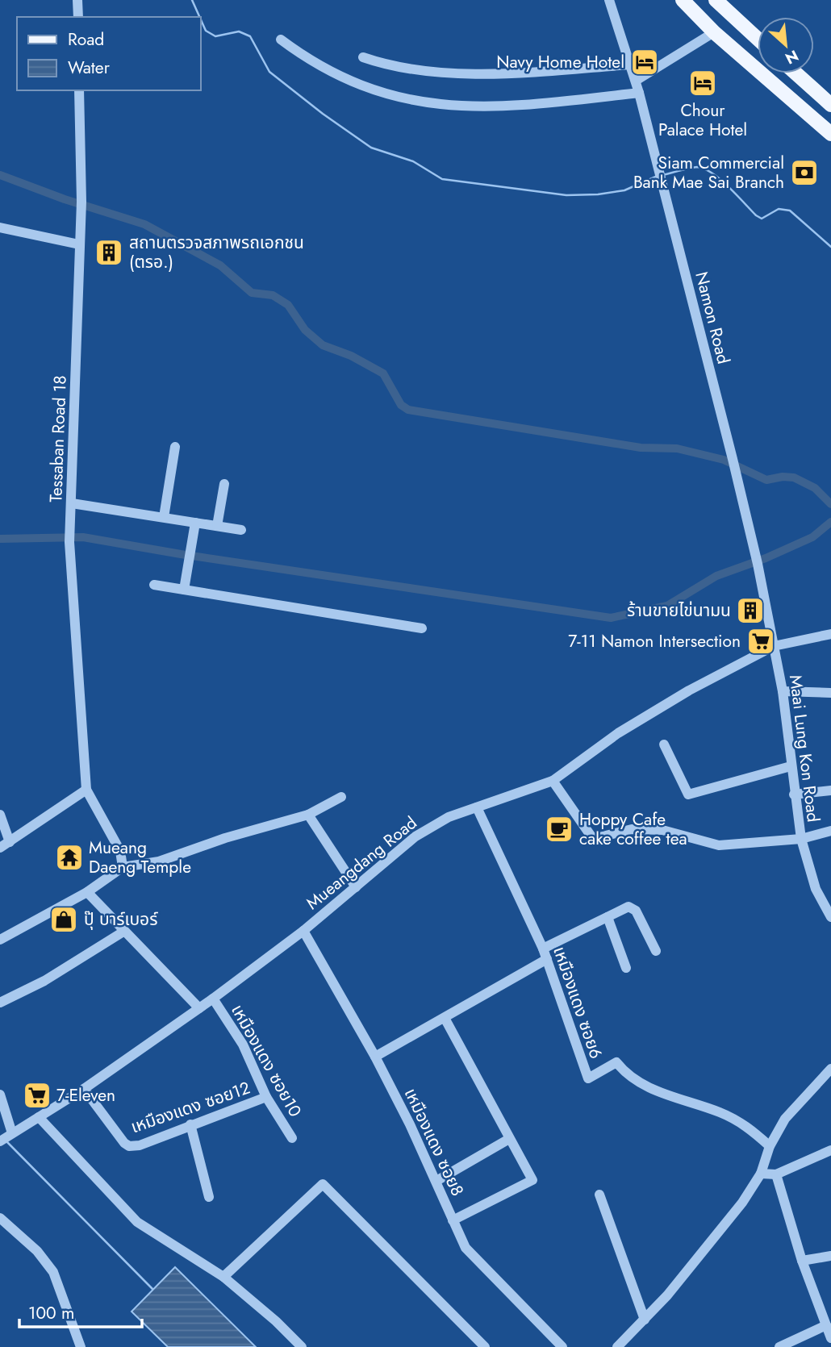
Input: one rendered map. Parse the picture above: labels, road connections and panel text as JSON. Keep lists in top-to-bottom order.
{
  "streets": {
    "street": [
      "Namon Road",
      "Tessaban Road 18",
      "Maai Lung Kon Road",
      "Mueangdang Road",
      "เหมืองแดง ซอย6",
      "เหมืองแดง ซอย10",
      "เหมืองแดง ซอย12",
      "เหมืองแดง ซอย8"
    ]
  },
  "crossings": [
    ["Namon Road", "Maai Lung Kon Road"],
    ["Namon Road", "Mueangdang Road"],
    ["Maai Lung Kon Road", "Mueangdang Road"],
    ["Mueangdang Road", "เหมืองแดง ซอย6"],
    ["Mueangdang Road", "เหมืองแดง ซอย10"],
    ["Mueangdang Road", "เหมืองแดง ซอย12"],
    ["Mueangdang Road", "เหมืองแดง ซอย8"],
    ["เหมืองแดง ซอย10", "เหมืองแดง ซอย12"]
  ],
  "places": {
    "hotel": ["Navy Home Hotel", "Chour Palace Hotel"],
    "bank": ["Siam Commercial Bank Mae Sai Branch"],
    "building": ["สถานตรวจสภาพรถเอกชน (ตรอ.)", "ร้านขายไข่นามน"],
    "supermarket": ["7-11 Namon Intersection", "7-Eleven"],
    "cafe": ["Hoppy Cafe cake coffee tea"],
    "temple": ["Mueang Daeng Temple"],
    "shop": ["ปุ๊ บาร์เบอร์"]
  },
  "legend": ["Road", "Water"],
  "scale_bar": "100 m",
  "north": "bottom right"
}
